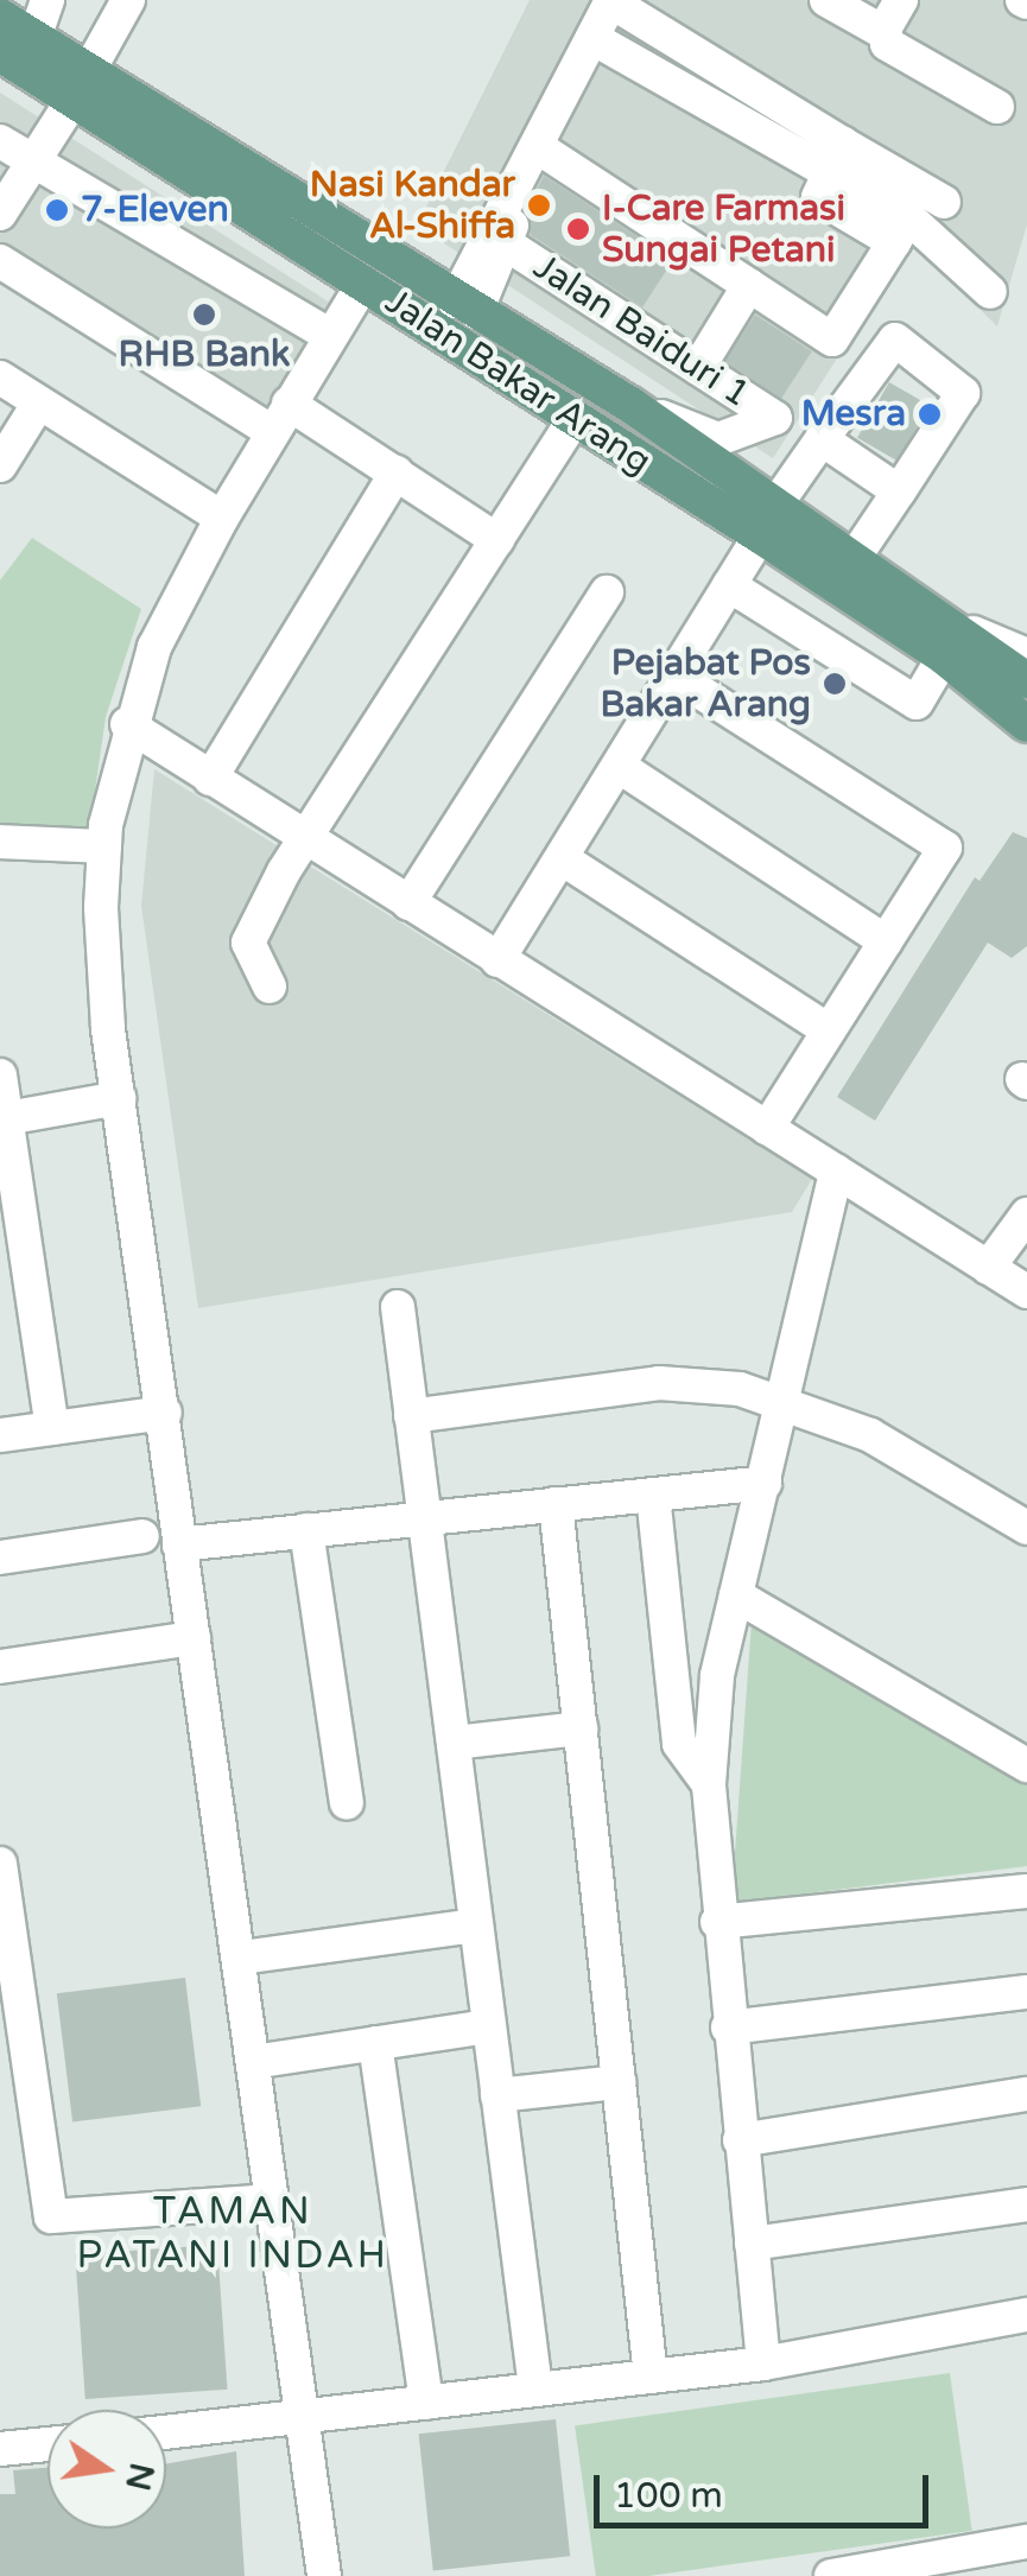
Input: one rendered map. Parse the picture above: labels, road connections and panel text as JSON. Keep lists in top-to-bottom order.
{
  "streets": {
    "main road": ["Jalan Bakar Arang"],
    "street": ["Jalan Baiduri 1"]
  },
  "crossings": [
    ["Jalan Baiduri 1", "Jalan Bakar Arang"]
  ],
  "districts": ["TAMAN PATANI INDAH"],
  "places": [
    "Nasi Kandar Al-Shiffa",
    "7-Eleven",
    "I-Care Farmasi Sungai Petani",
    "RHB Bank",
    "Mesra",
    "Pejabat Pos Bakar Arang"
  ],
  "scale_bar": "100 m",
  "north": "right"
}
